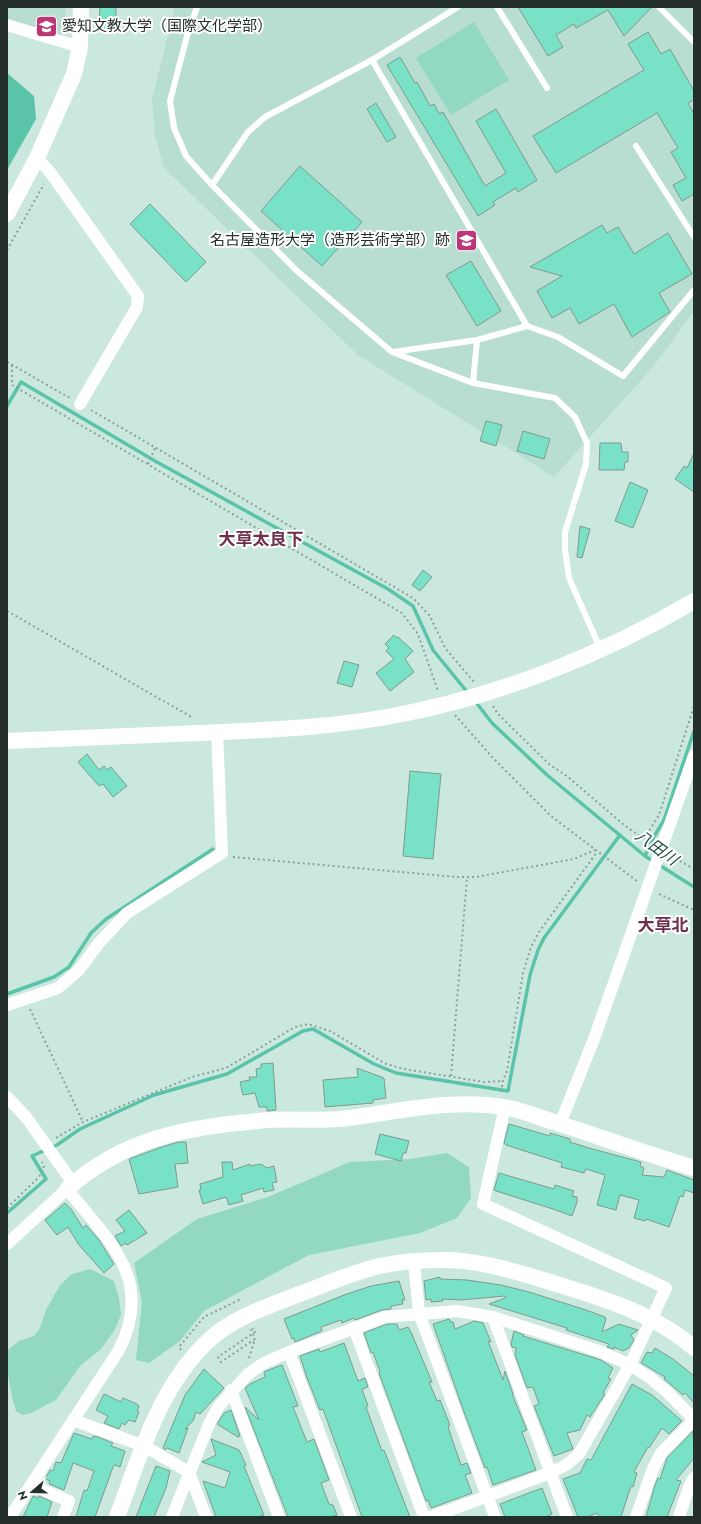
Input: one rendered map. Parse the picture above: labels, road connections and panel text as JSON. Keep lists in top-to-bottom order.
{
  "districts": ["大草太良下", "大草北"],
  "water": ["八田川"],
  "places": {
    "school or university": ["愛知文教大学（国際文化学部）", "名古屋造形大学（造形芸術学部）跡"]
  },
  "north": "left"
}
